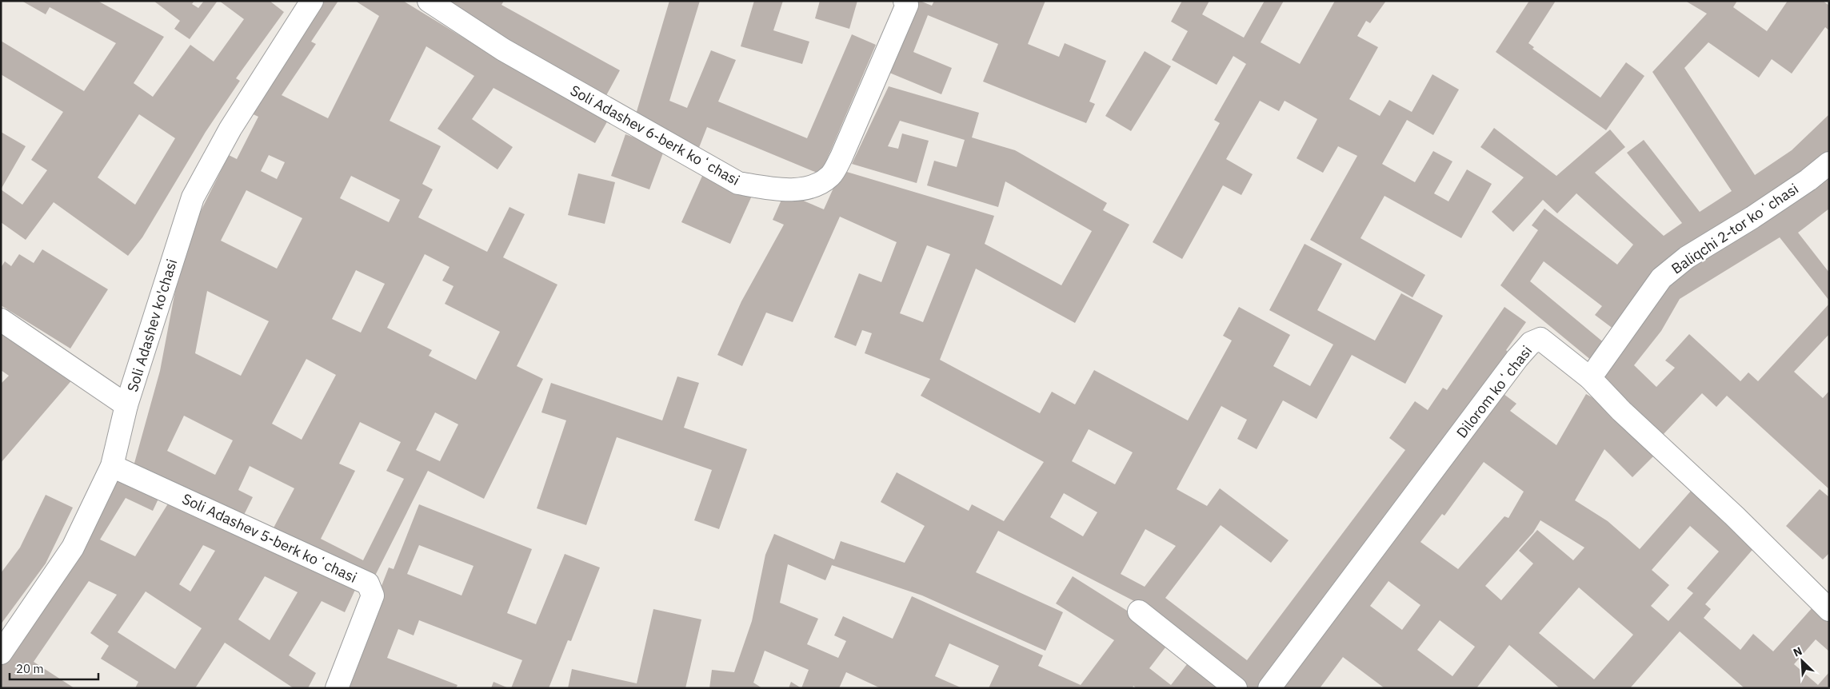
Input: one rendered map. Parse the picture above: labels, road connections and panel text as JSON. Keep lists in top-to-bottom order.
{
  "streets": {
    "street": [
      "Soli Adashev 6-berk koʻchasi",
      "Baliqchi 2-tor koʻchasi",
      "Soli Adashev ko'chasi",
      "Dilorom koʻchasi",
      "Soli Adashev 5-berk koʻchasi"
    ]
  },
  "crossings": [
    ["Baliqchi 2-tor koʻchasi", "Dilorom koʻchasi"],
    ["Soli Adashev ko'chasi", "Soli Adashev 5-berk koʻchasi"]
  ],
  "scale_bar": "20 m",
  "north": "top left"
}
